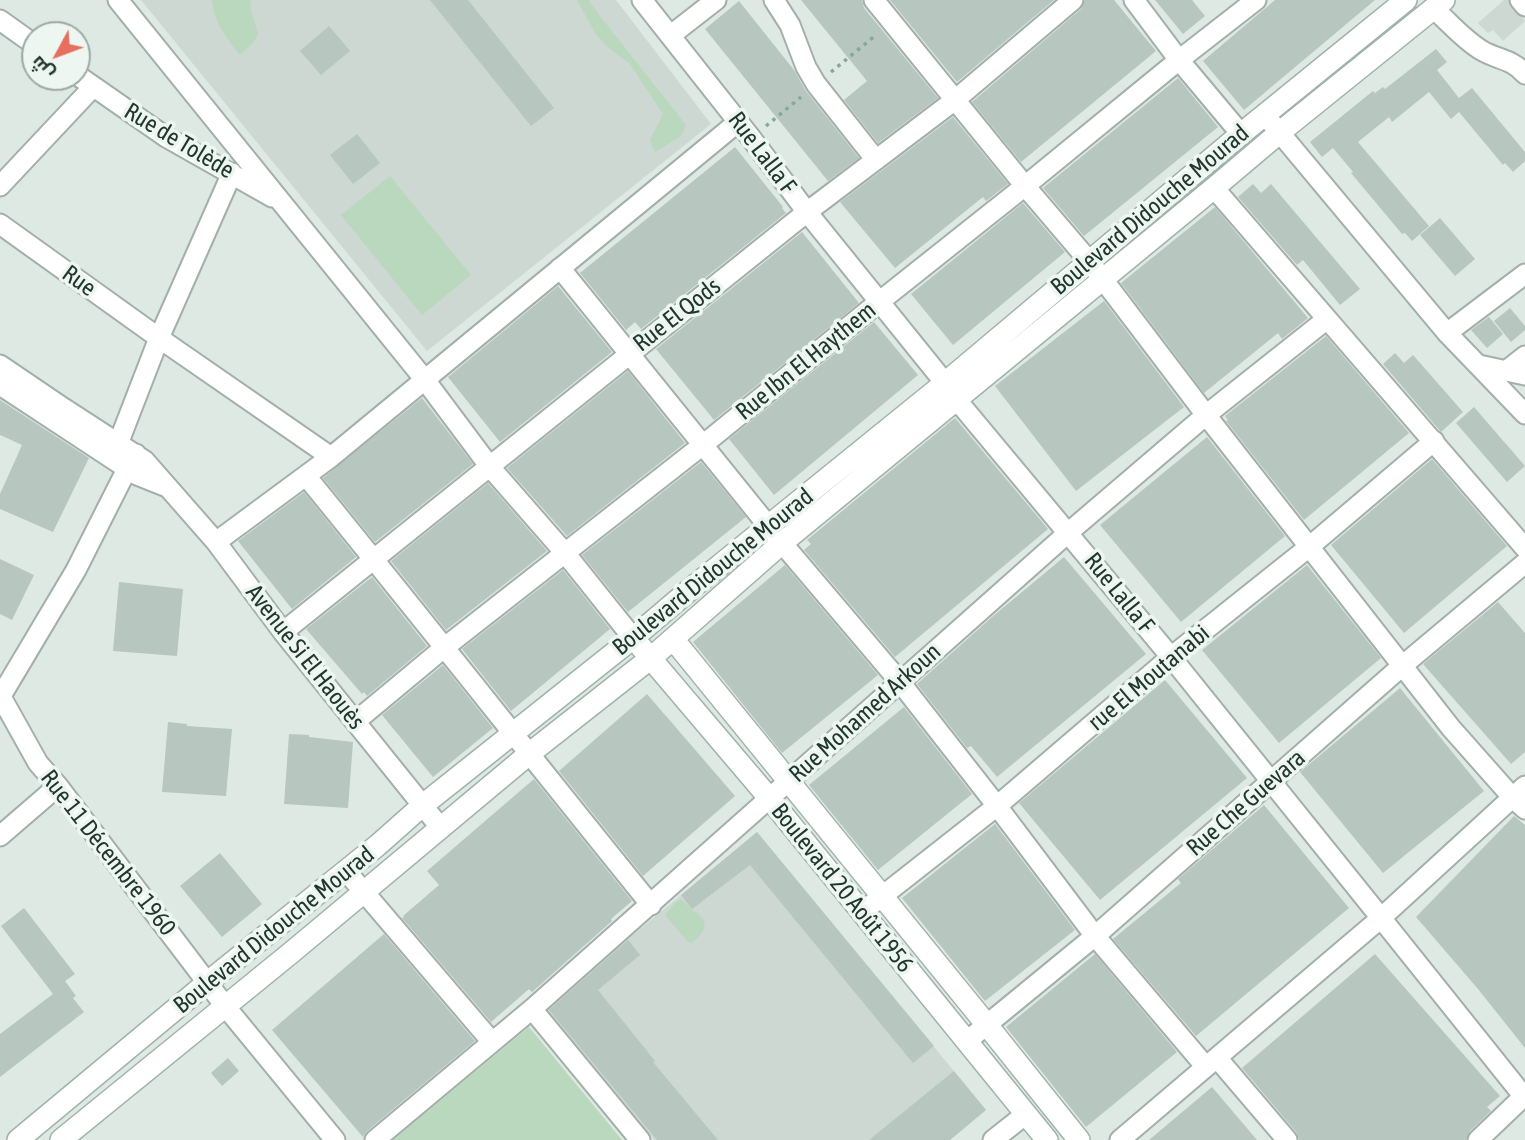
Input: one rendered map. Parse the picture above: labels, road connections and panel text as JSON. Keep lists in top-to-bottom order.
{
  "streets": {
    "main road": ["Boulevard Didouche Mourad", "Boulevard 20 Août 1956"],
    "street": [
      "Rue de Tolède",
      "Rue Lalla F",
      "Rue",
      "Rue El Qods",
      "Rue Ibn El Haythem",
      "Avenue Si El Haouès",
      "rue El Moutanabi",
      "Rue Mohamed Arkoun",
      "Rue Che Guevara",
      "Rue 11 Décembre 1960"
    ]
  },
  "crossings": [
    ["Rue Lalla F", "Boulevard Didouche Mourad"],
    ["Rue Lalla F", "Rue El Qods"],
    ["Rue Lalla F", "Rue Ibn El Haythem"],
    ["Rue Lalla F", "rue El Moutanabi"],
    ["Rue Lalla F", "Rue Mohamed Arkoun"],
    ["Rue Lalla F", "Rue Che Guevara"],
    ["Boulevard Didouche Mourad", "Avenue Si El Haouès"],
    ["Boulevard Didouche Mourad", "Rue 11 Décembre 1960"],
    ["Boulevard Didouche Mourad", "Boulevard 20 Août 1956"],
    ["Rue El Qods", "Avenue Si El Haouès"],
    ["Rue Ibn El Haythem", "Avenue Si El Haouès"],
    ["rue El Moutanabi", "Boulevard 20 Août 1956"],
    ["Rue Mohamed Arkoun", "Boulevard 20 Août 1956"],
    ["Rue Che Guevara", "Boulevard 20 Août 1956"]
  ],
  "north": "bottom left"
}
